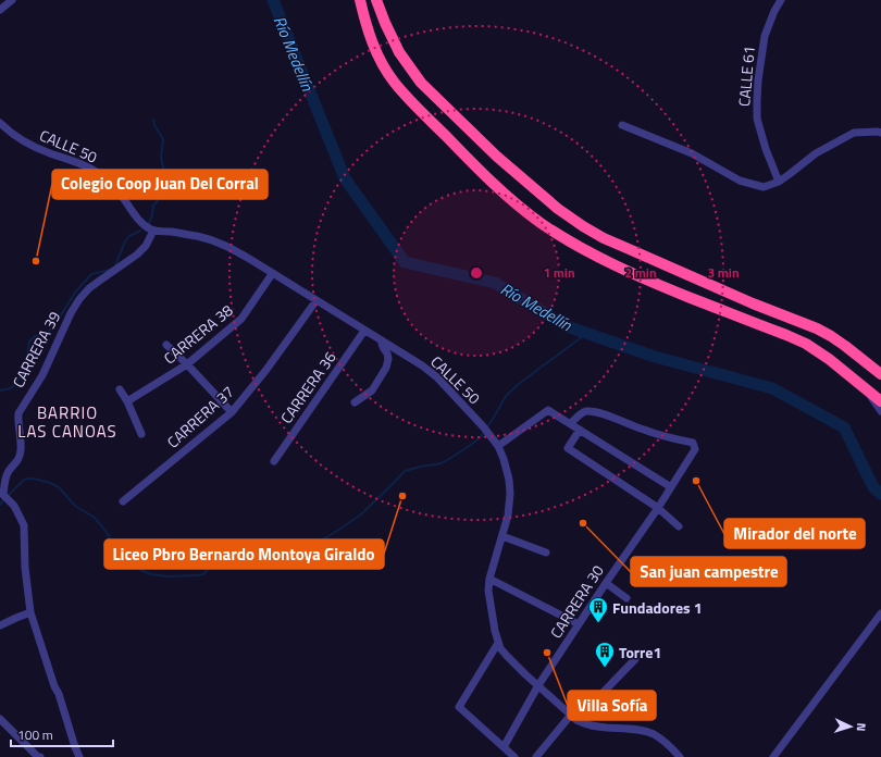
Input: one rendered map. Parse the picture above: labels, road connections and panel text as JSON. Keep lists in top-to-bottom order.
{
  "streets": {
    "street": [
      "CALLE 61",
      "CALLE 50",
      "CARRERA 38",
      "CARRERA 39",
      "CARRERA 36",
      "CARRERA 37",
      "CARRERA 30"
    ]
  },
  "crossings": [
    ["CALLE 50", "CARRERA 38"],
    ["CALLE 50", "CARRERA 39"],
    ["CALLE 50", "CARRERA 36"],
    ["CALLE 50", "CARRERA 37"],
    ["CALLE 50", "CARRERA 30"]
  ],
  "districts": ["BARRIO LAS CANOAS"],
  "water": ["Río Medellín"],
  "places": {
    "other": [
      "Colegio Coop Juan Del Corral",
      "Mirador del norte",
      "Liceo Pbro Bernardo Montoya Giraldo",
      "San juan campestre",
      "Villa Sofía"
    ],
    "building": ["Fundadores 1", "Torre1"]
  },
  "scale_bar": "100 m",
  "north": "right",
  "rings": ["1 min", "2 min", "3 min"]
}
